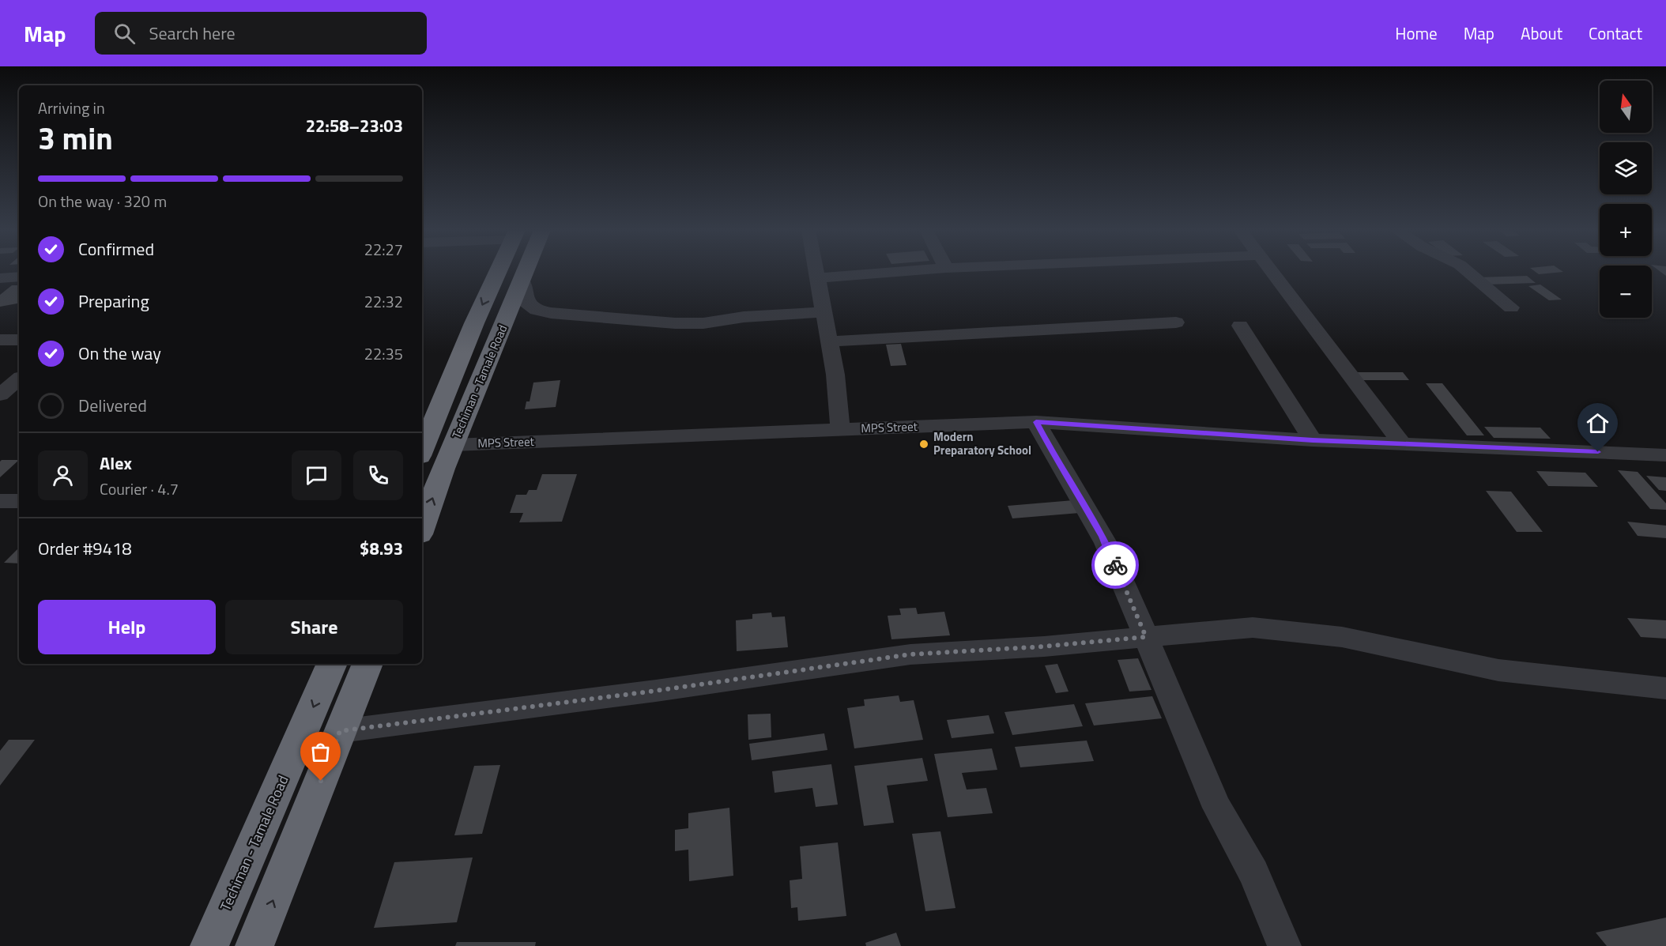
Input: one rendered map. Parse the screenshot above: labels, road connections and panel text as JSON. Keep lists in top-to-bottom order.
{
  "streets": {
    "highway": ["Techiman - Tamale Road"],
    "street": ["MPS Street"]
  },
  "crossings": [
    ["Techiman - Tamale Road", "MPS Street"]
  ],
  "places": ["Modern Preparatory School"],
  "north": "top",
  "page": {
    "header": "Map",
    "search": "Search here",
    "nav": [
      "Home",
      "Map",
      "About",
      "Contact"
    ],
    "map_buttons": ["+", "−"],
    "heading": ["3 min", "Arriving in", "22:58–23:03"],
    "panel": [
      "Alex",
      "Courier · 4.7",
      "Order #9418",
      "$8.93"
    ],
    "bar": "On the way · 320 m",
    "list": [
      ["Confirmed", "22:27"],
      ["Preparing", "22:32"],
      ["On the way", "22:35"],
      "Delivered"
    ],
    "buttons": ["Help", "Share"]
  }
}
